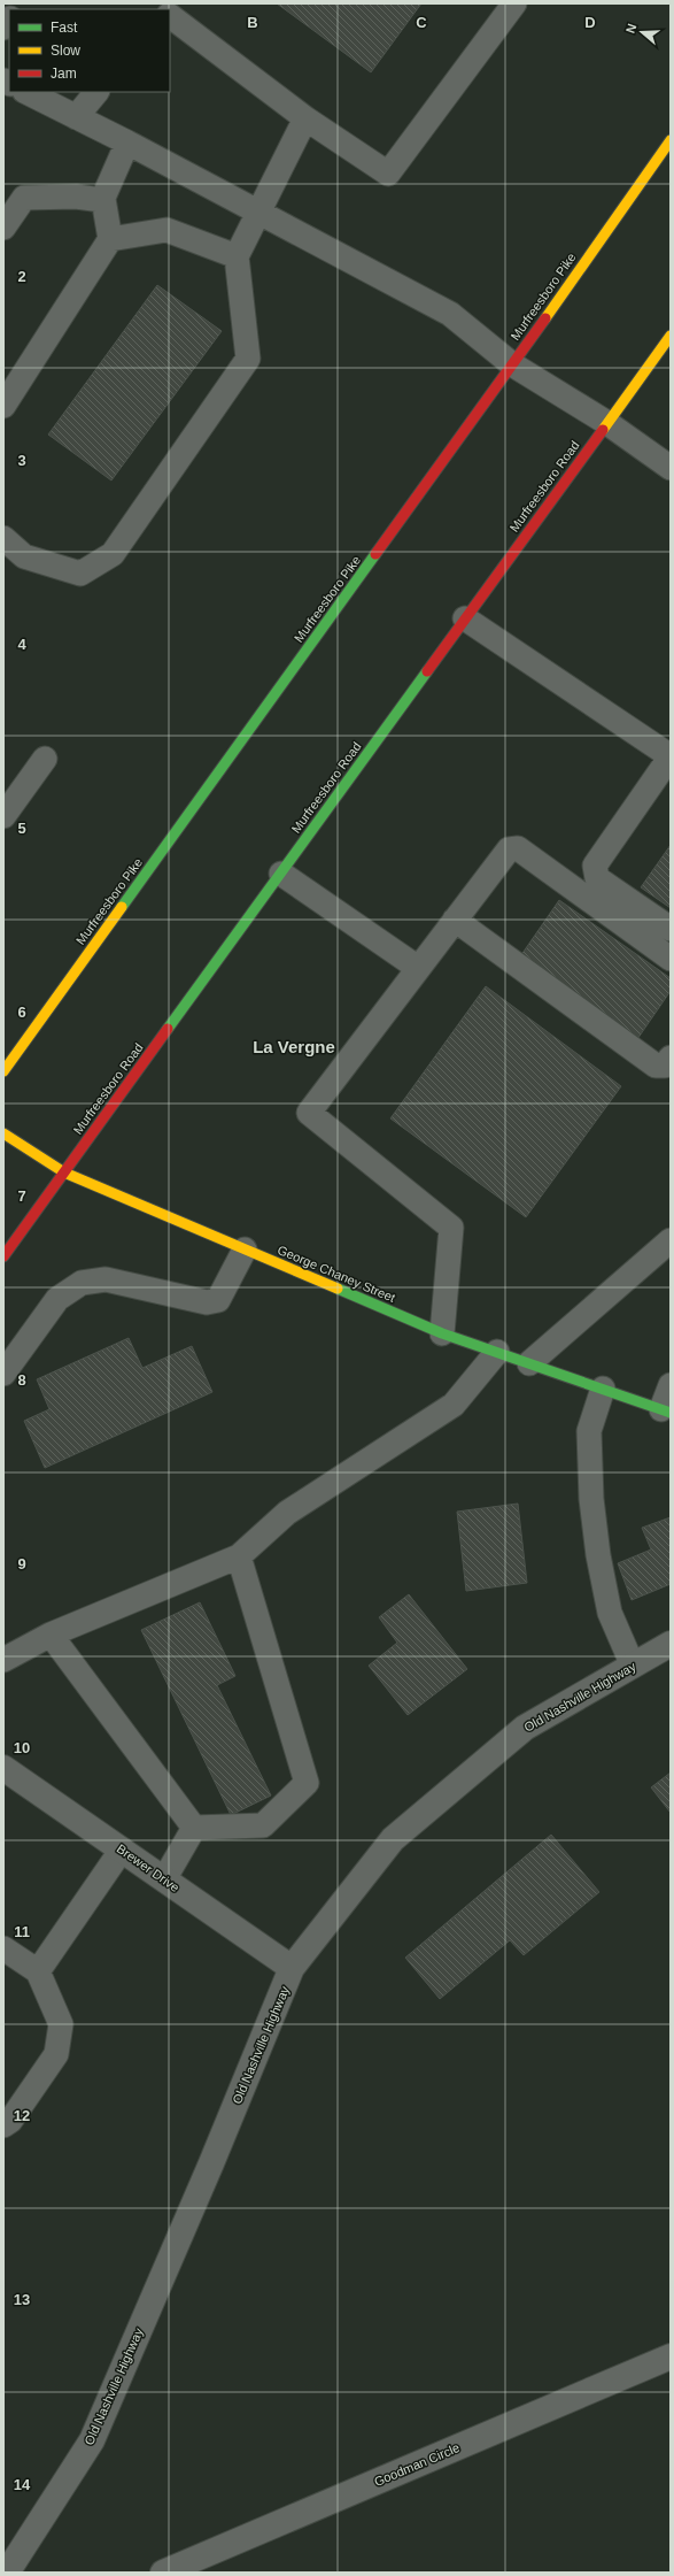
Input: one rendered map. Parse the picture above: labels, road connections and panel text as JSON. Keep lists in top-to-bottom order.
{
  "streets": {
    "main road": ["Murfreesboro Pike", "Murfreesboro Road", "George Chaney Street"],
    "street": ["Old Nashville Highway", "Brewer Drive", "Goodman Circle"]
  },
  "crossings": [
    ["Murfreesboro Road", "George Chaney Street"],
    ["Old Nashville Highway", "Brewer Drive"]
  ],
  "districts": ["La Vergne"],
  "legend": ["Fast", "Slow", "Jam"],
  "north": "left",
  "grid": {
    "columns": ["B", "C", "D"],
    "rows": [
      "2",
      "3",
      "4",
      "5",
      "6",
      "7",
      "8",
      "9",
      "10",
      "11",
      "12",
      "13",
      "14"
    ]
  }
}
